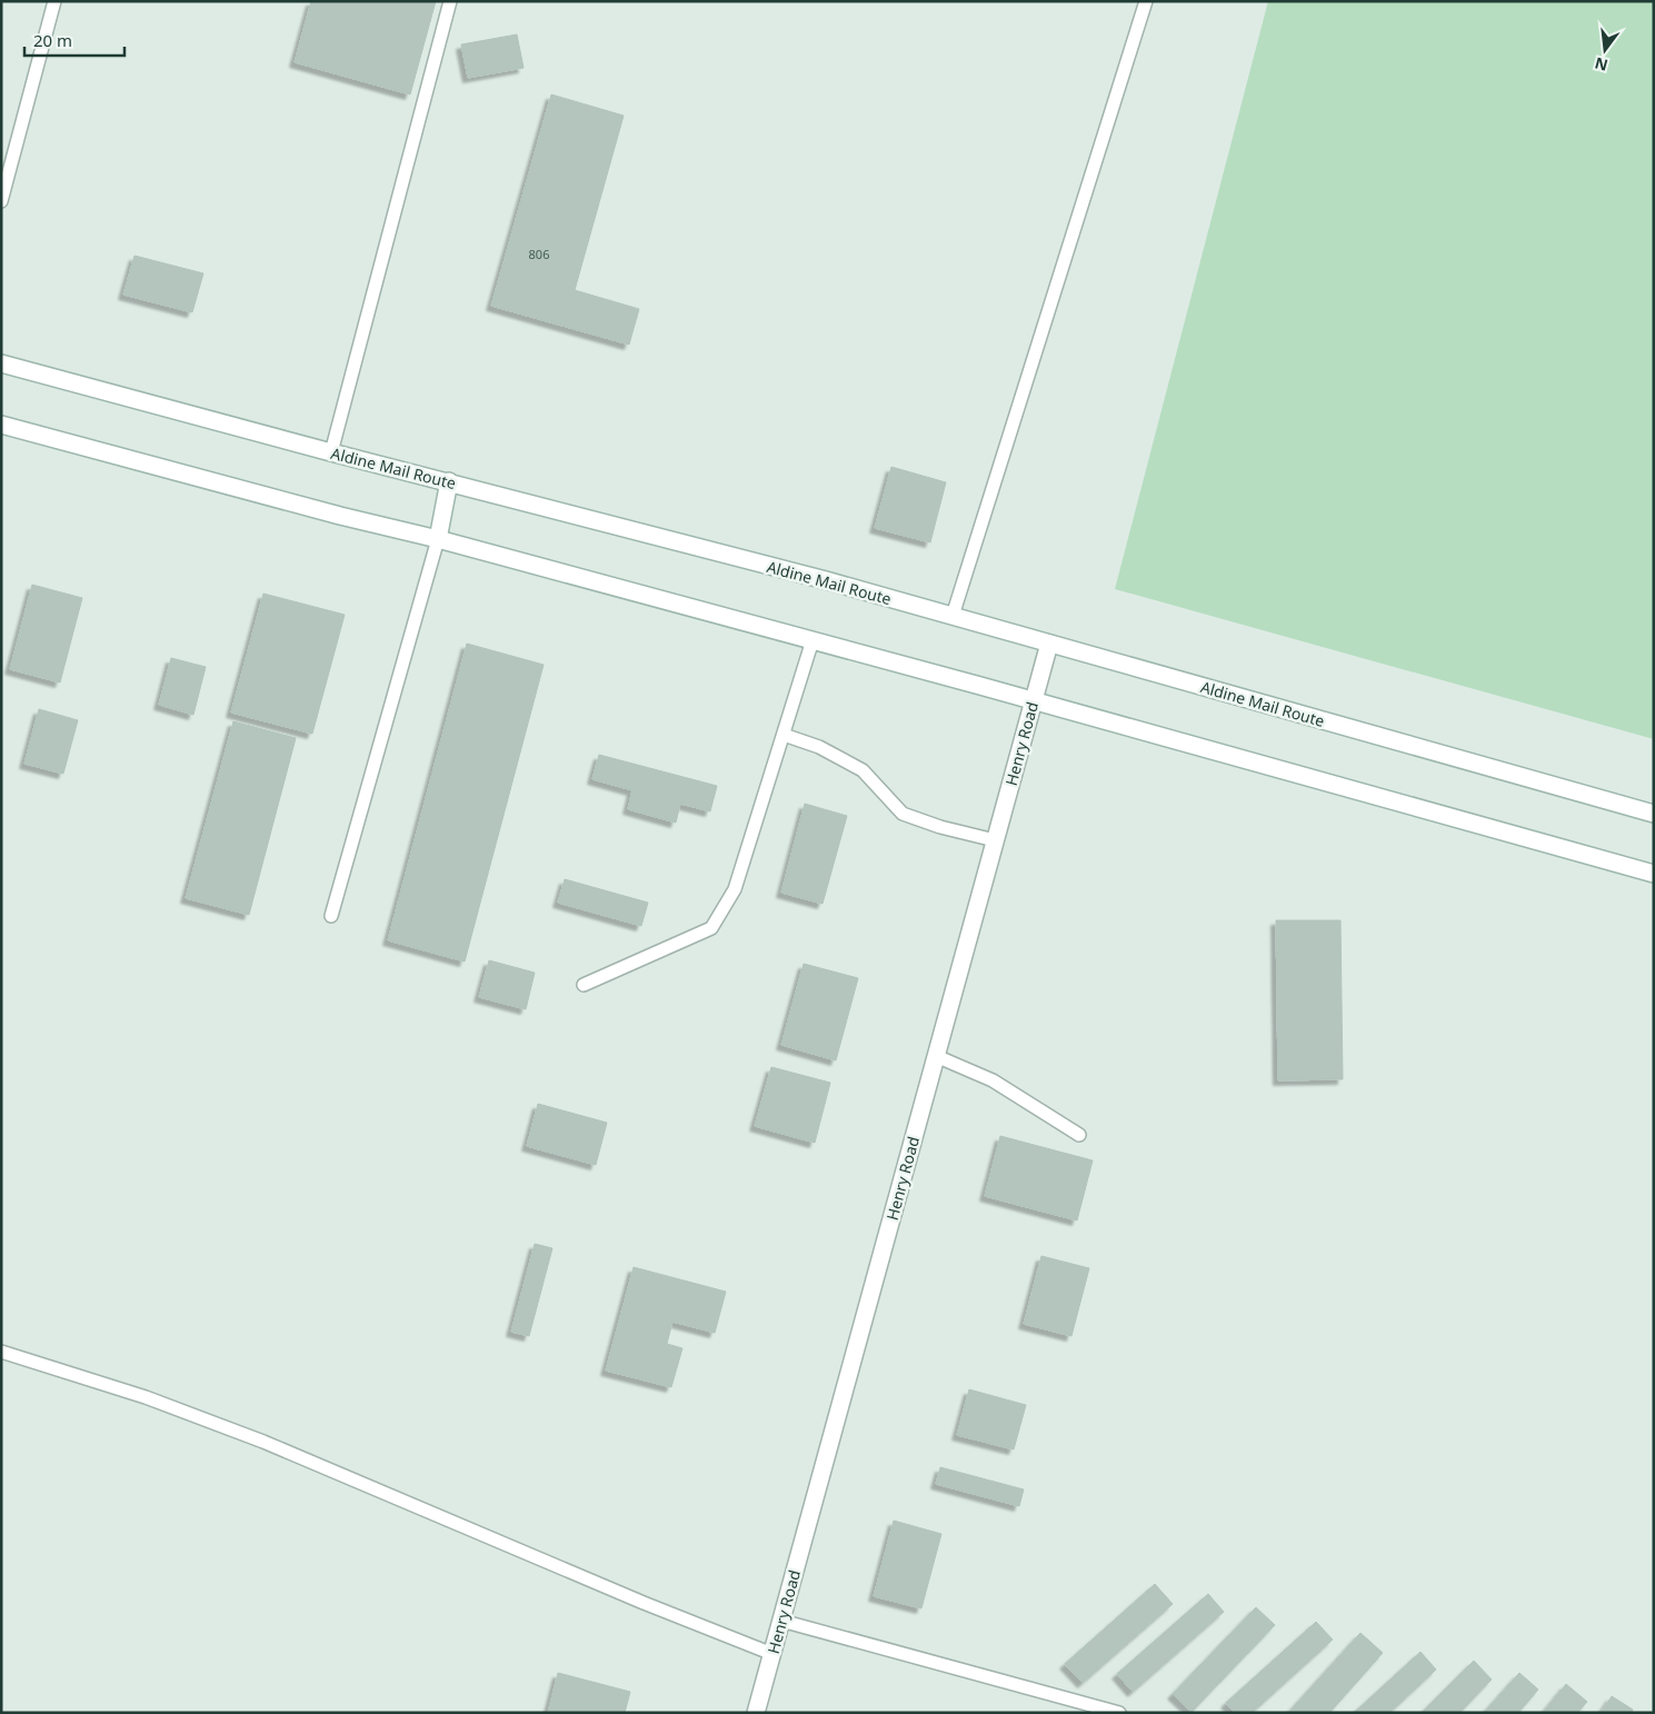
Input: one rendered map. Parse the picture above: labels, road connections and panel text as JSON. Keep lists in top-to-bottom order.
{
  "streets": {
    "main road": ["Aldine Mail Route", "Henry Road"]
  },
  "crossings": [
    ["Aldine Mail Route", "Henry Road"]
  ],
  "house_numbers": ["806"],
  "scale_bar": "20 m",
  "north": "bottom"
}
